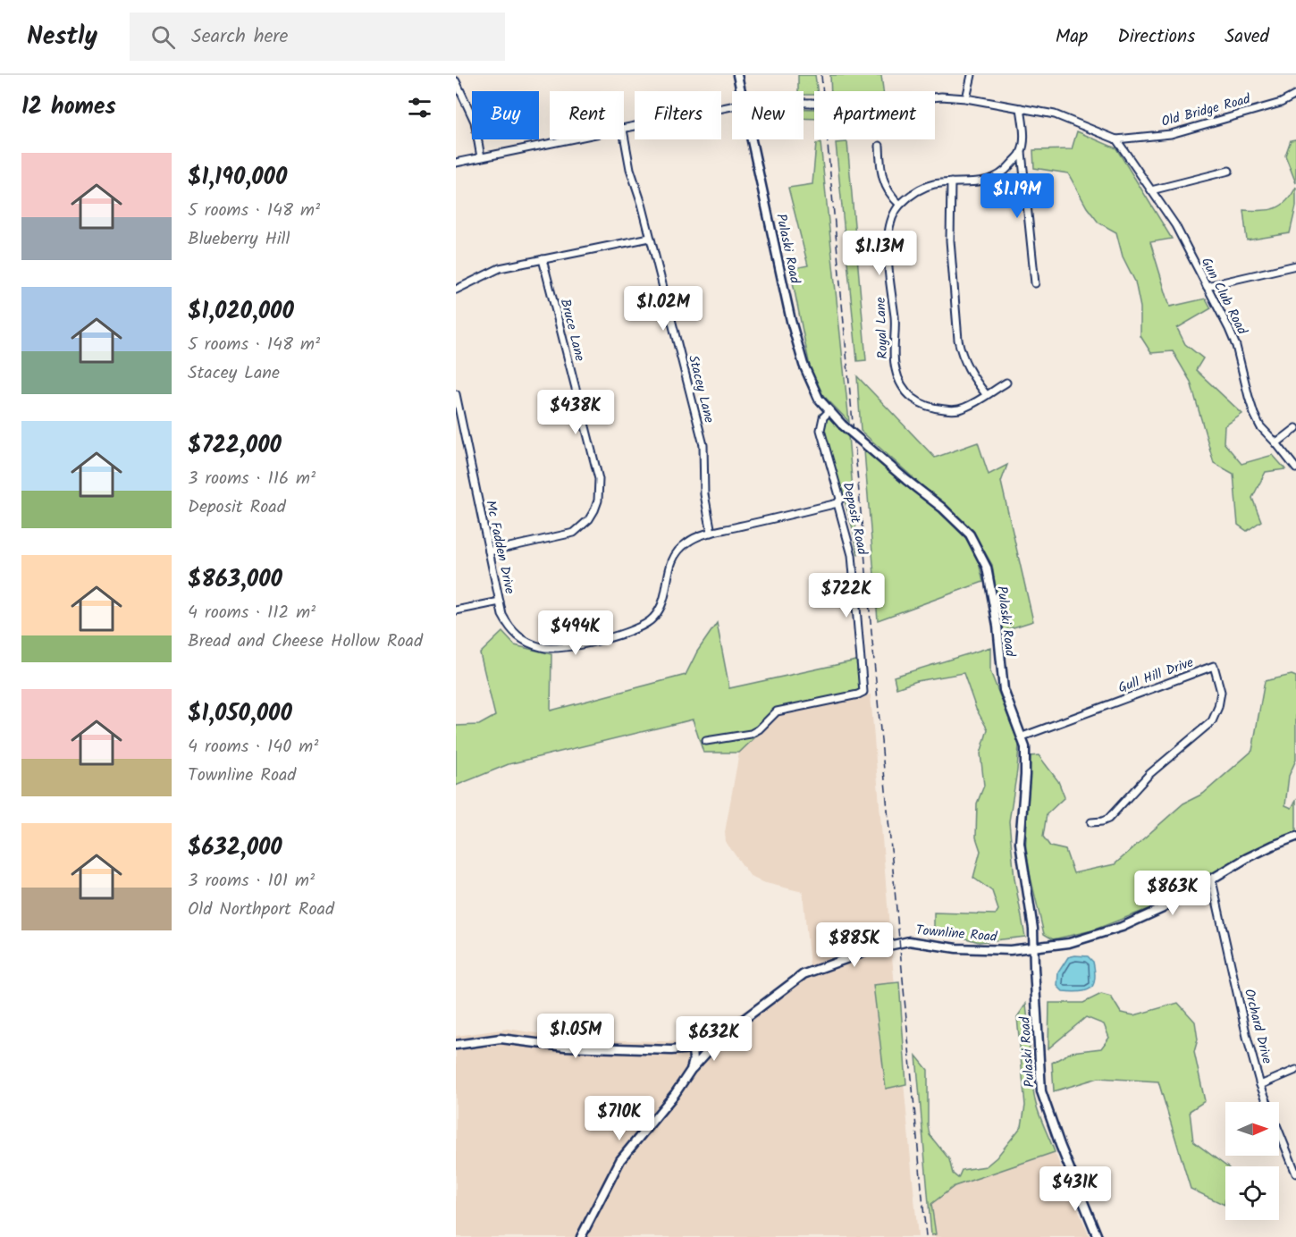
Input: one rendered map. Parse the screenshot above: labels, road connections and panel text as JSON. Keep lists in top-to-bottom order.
{
  "streets": {
    "main road": ["Pulaski Road", "Townline Road"],
    "street": [
      "Old Bridge Road",
      "Gun Club Road",
      "Royal Lane",
      "Bruce Lane",
      "Stacey Lane",
      "Deposit Road",
      "Mc Fadden Drive",
      "Gull Hill Drive",
      "Orchard Drive"
    ]
  },
  "crossings": [
    ["Old Bridge Road", "Gun Club Road"],
    ["Pulaski Road", "Deposit Road"],
    ["Pulaski Road", "Gull Hill Drive"],
    ["Pulaski Road", "Townline Road"],
    ["Bruce Lane", "Mc Fadden Drive"],
    ["Stacey Lane", "Mc Fadden Drive"],
    ["Deposit Road", "Mc Fadden Drive"],
    ["Townline Road", "Orchard Drive"]
  ],
  "north": "right",
  "page": {
    "header": "Nestly",
    "search": "Search here",
    "nav": ["Map", "Directions", "Saved"],
    "heading": "12 homes",
    "chip": [
      "Buy",
      "Rent",
      "Filters",
      "New",
      "Apartment"
    ],
    "list": [
      {
        "name": "$1,190,000",
        "note": "5 rooms · 148 m² · Blueberry Hill"
      },
      {
        "name": "$1,020,000",
        "note": "5 rooms · 148 m² · Stacey Lane"
      },
      {
        "name": "$722,000",
        "note": "3 rooms · 116 m² · Deposit Road"
      },
      {
        "name": "$863,000",
        "note": "4 rooms · 112 m² · Bread and Cheese Hollow Road"
      },
      {
        "name": "$1,050,000",
        "note": "4 rooms · 140 m² · Townline Road"
      },
      {
        "name": "$632,000",
        "note": "3 rooms · 101 m² · Old Northport Road"
      }
    ],
    "price": [
      "$1.19M",
      "$1.13M",
      "$1.02M",
      "$438K",
      "$722K",
      "$494K",
      "$863K",
      "$885K",
      "$1.05M",
      "$632K",
      "$710K",
      "$431K"
    ]
  }
}
